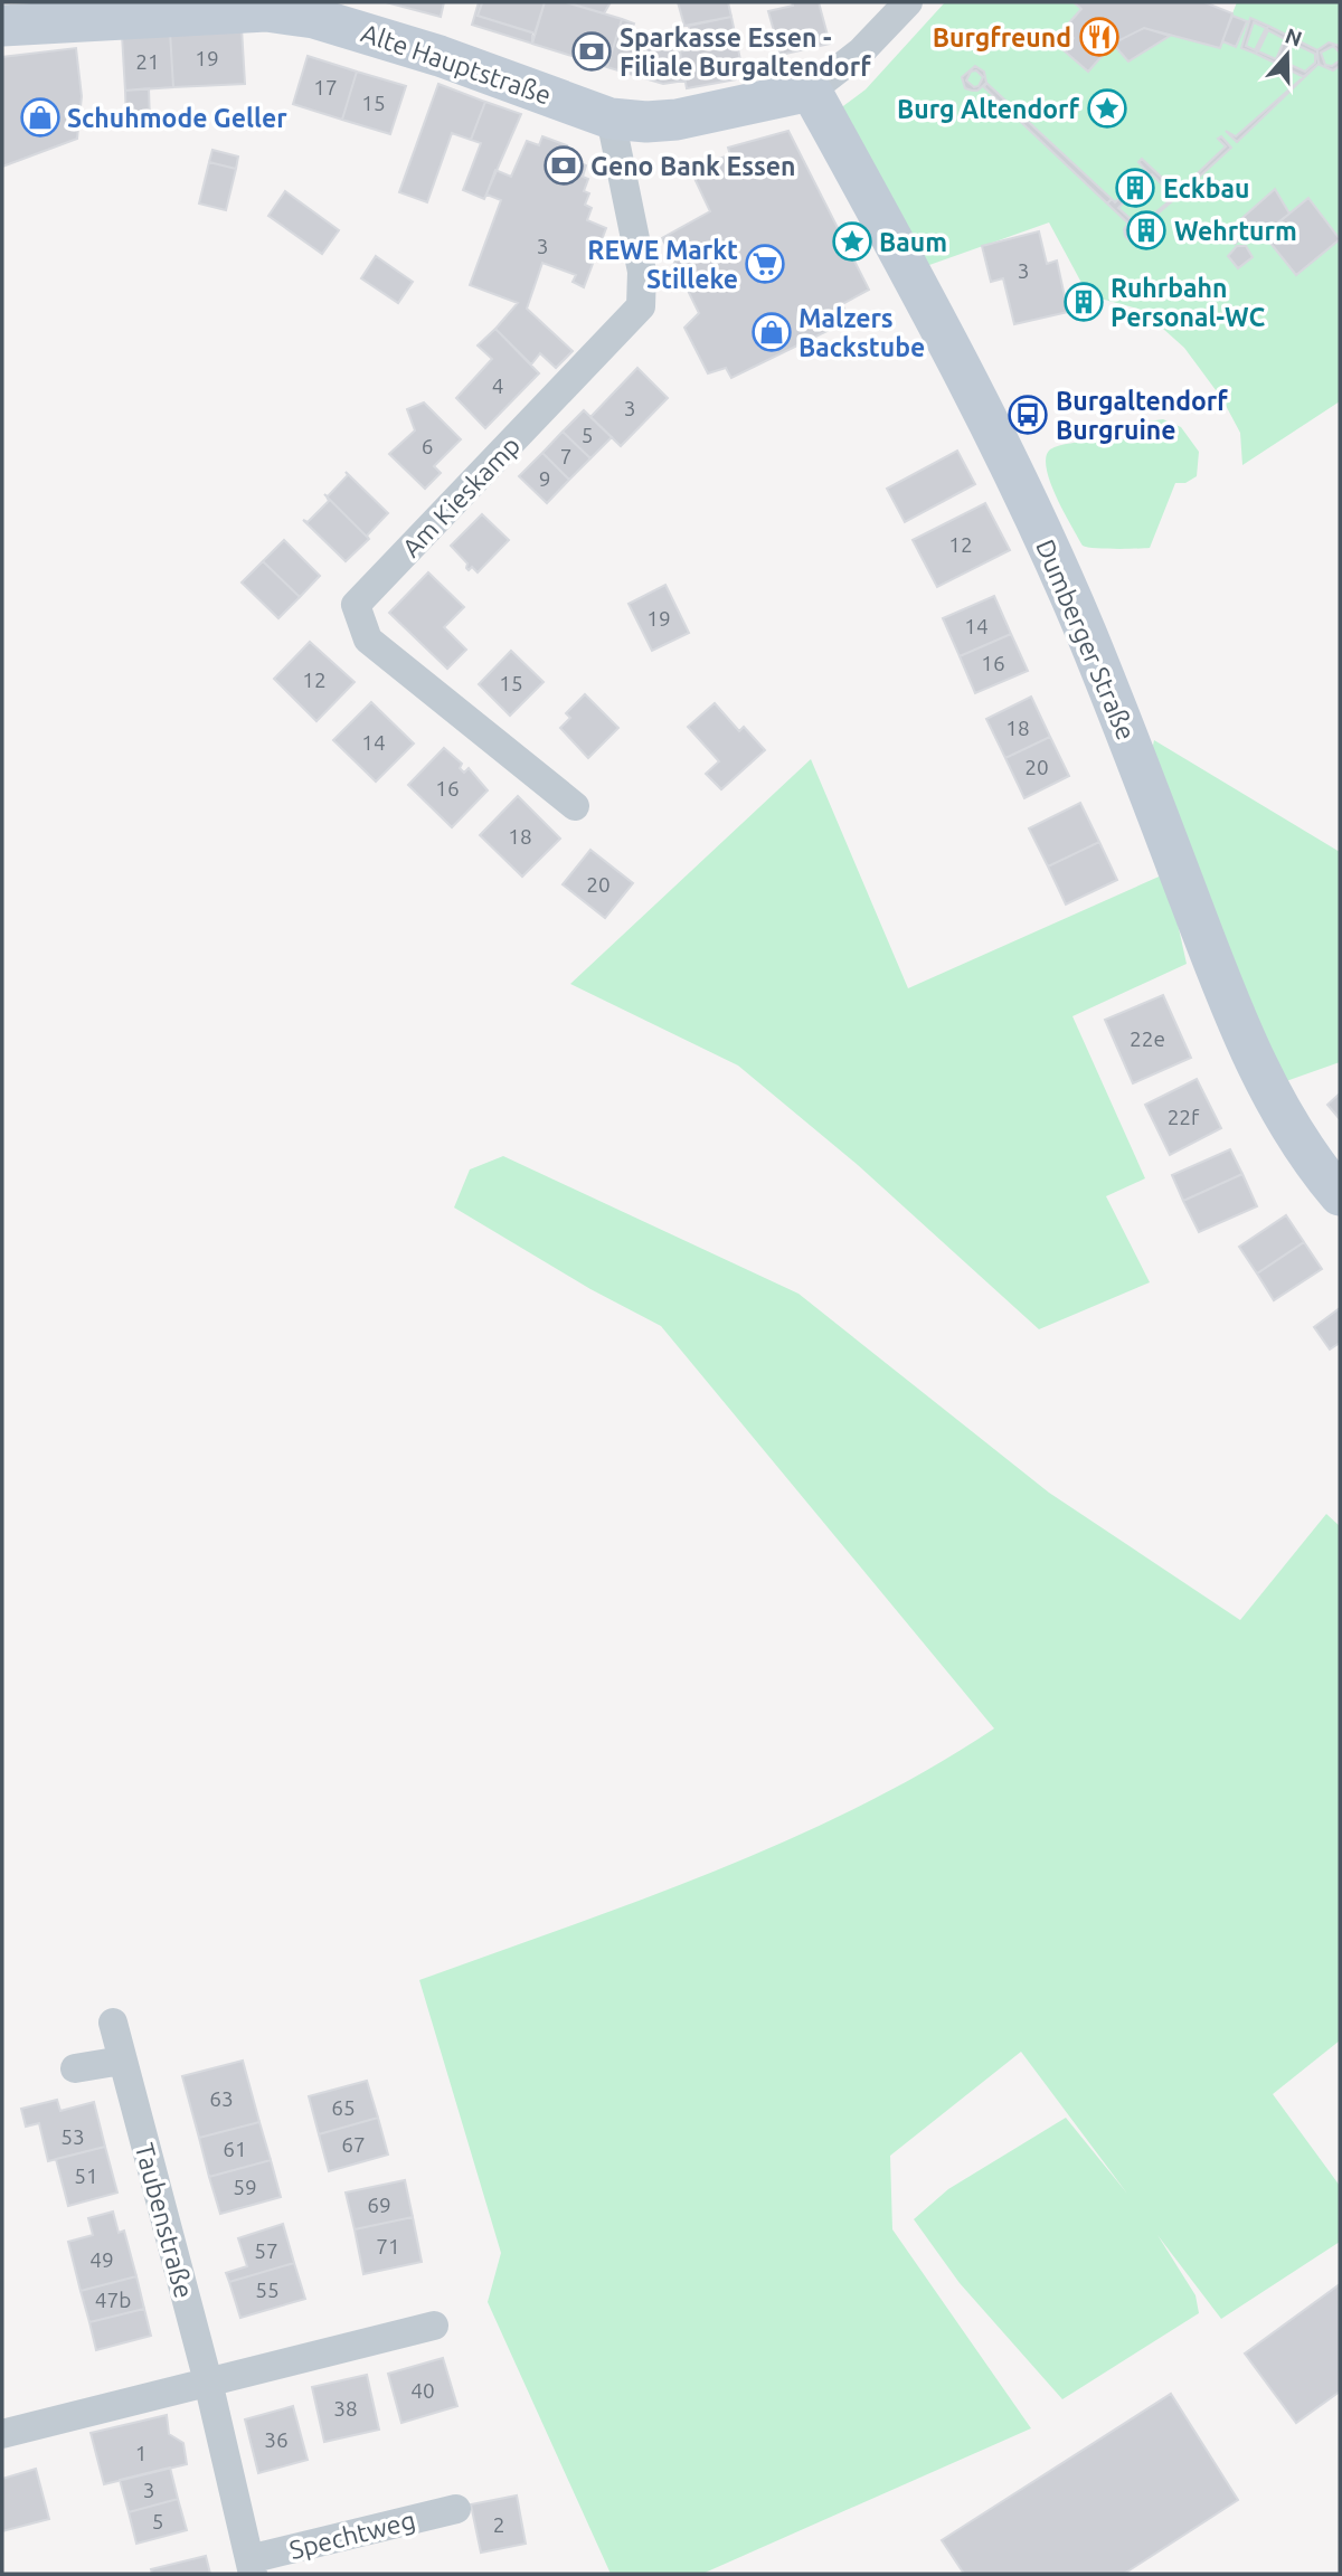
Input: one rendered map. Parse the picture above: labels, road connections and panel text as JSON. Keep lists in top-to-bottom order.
{
  "streets": {
    "main road": ["Alte Hauptstraße", "Dumberger Straße"],
    "street": ["Am Kieskamp", "Taubenstraße", "Spechtweg"]
  },
  "crossings": [
    ["Alte Hauptstraße", "Am Kieskamp"],
    ["Alte Hauptstraße", "Dumberger Straße"],
    ["Taubenstraße", "Spechtweg"]
  ],
  "places": {
    "restaurant": ["Burgfreund"],
    "bank": ["Sparkasse Essen - Filiale Burgaltendorf", "Geno Bank Essen"],
    "place": ["Burg Altendorf", "Baum"],
    "shop": ["Schuhmode Geller", "Malzers Backstube"],
    "building": ["Eckbau", "Wehrturm", "Ruhrbahn Personal-WC"],
    "supermarket": ["REWE Markt Stilleke"],
    "bus stop": ["Burgaltendorf Burgruine"]
  },
  "house_numbers": [
    "19",
    "21",
    "17",
    "15",
    "3",
    "3",
    "4",
    "3",
    "5",
    "6",
    "7",
    "9",
    "12",
    "19",
    "14",
    "16",
    "12",
    "15",
    "18",
    "14",
    "20",
    "16",
    "18",
    "20",
    "22e",
    "22f",
    "63",
    "65",
    "53",
    "67",
    "61",
    "51",
    "59",
    "69",
    "71",
    "57",
    "49",
    "55",
    "47b",
    "40",
    "38",
    "36",
    "1",
    "3",
    "5",
    "2"
  ],
  "north": "top"
}
